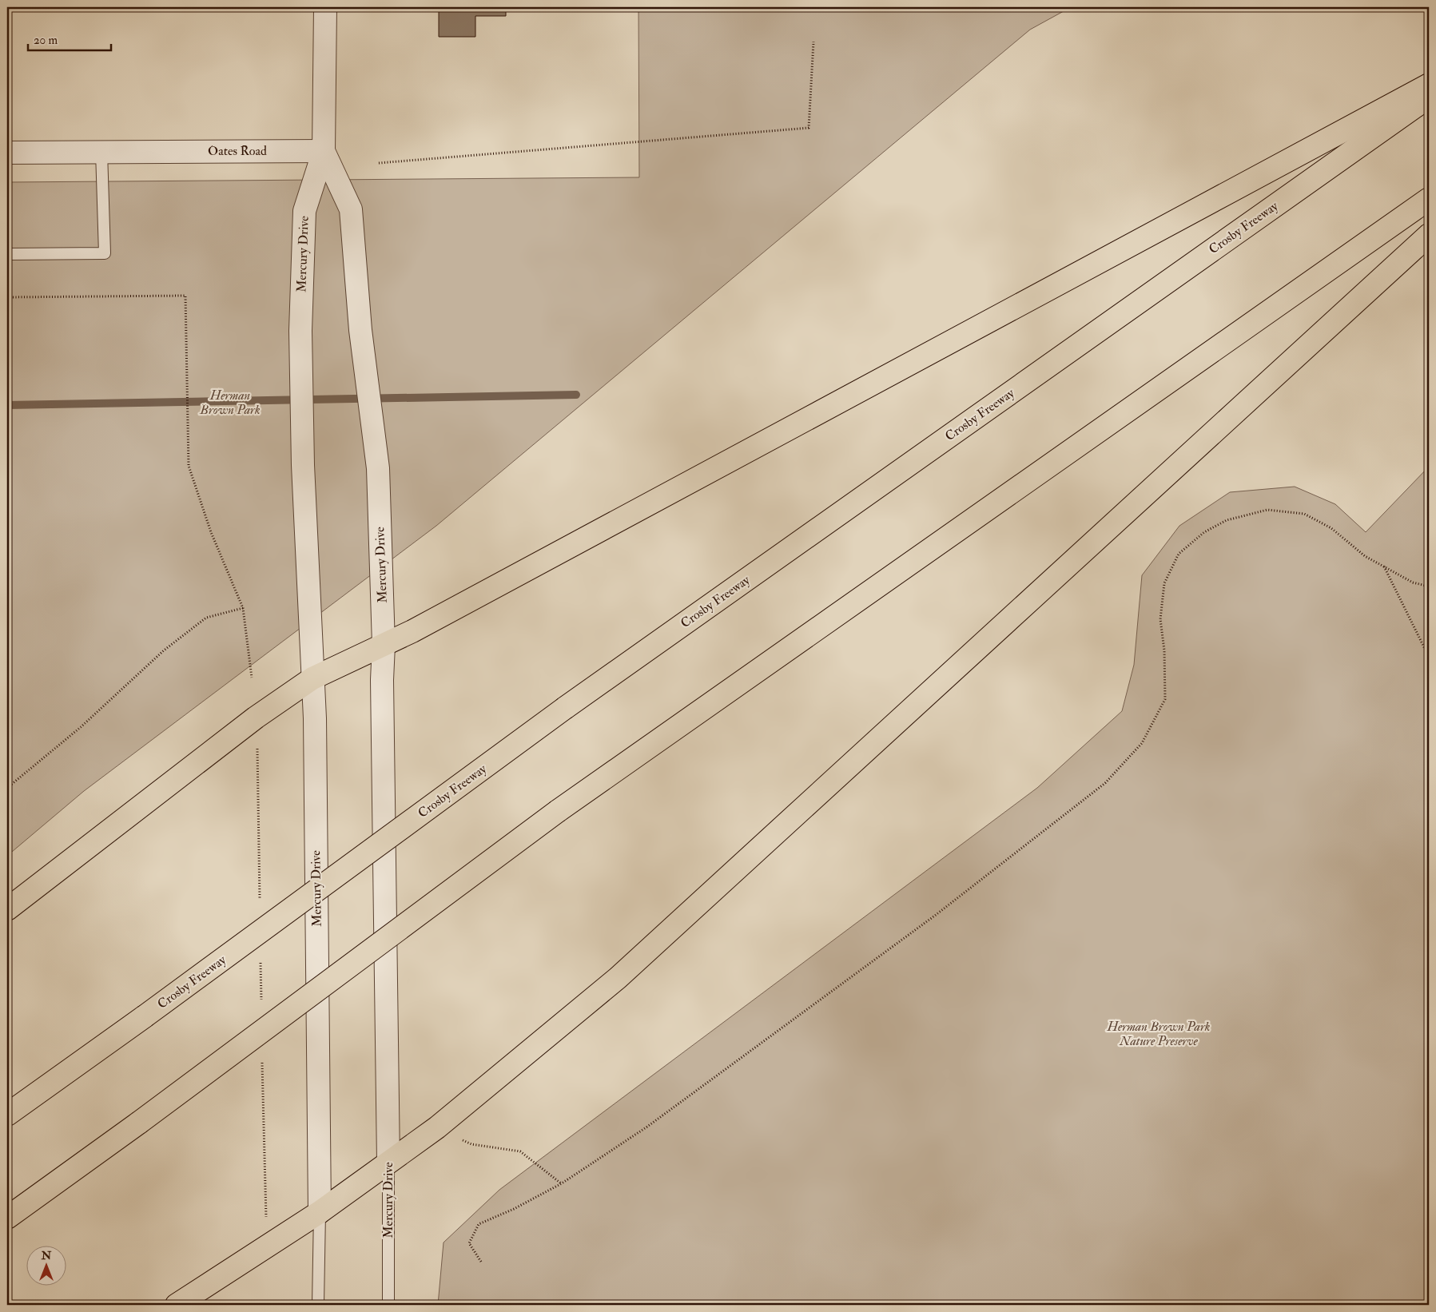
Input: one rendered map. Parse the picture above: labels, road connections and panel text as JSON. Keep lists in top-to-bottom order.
{
  "streets": {
    "highway": ["Crosby Freeway"],
    "street": ["Oates Road", "Mercury Drive"]
  },
  "crossings": [
    ["Oates Road", "Mercury Drive"]
  ],
  "parks": ["Herman Brown Park", "Herman Brown Park Nature Preserve"],
  "scale_bar": "20 m",
  "north": "top"
}
